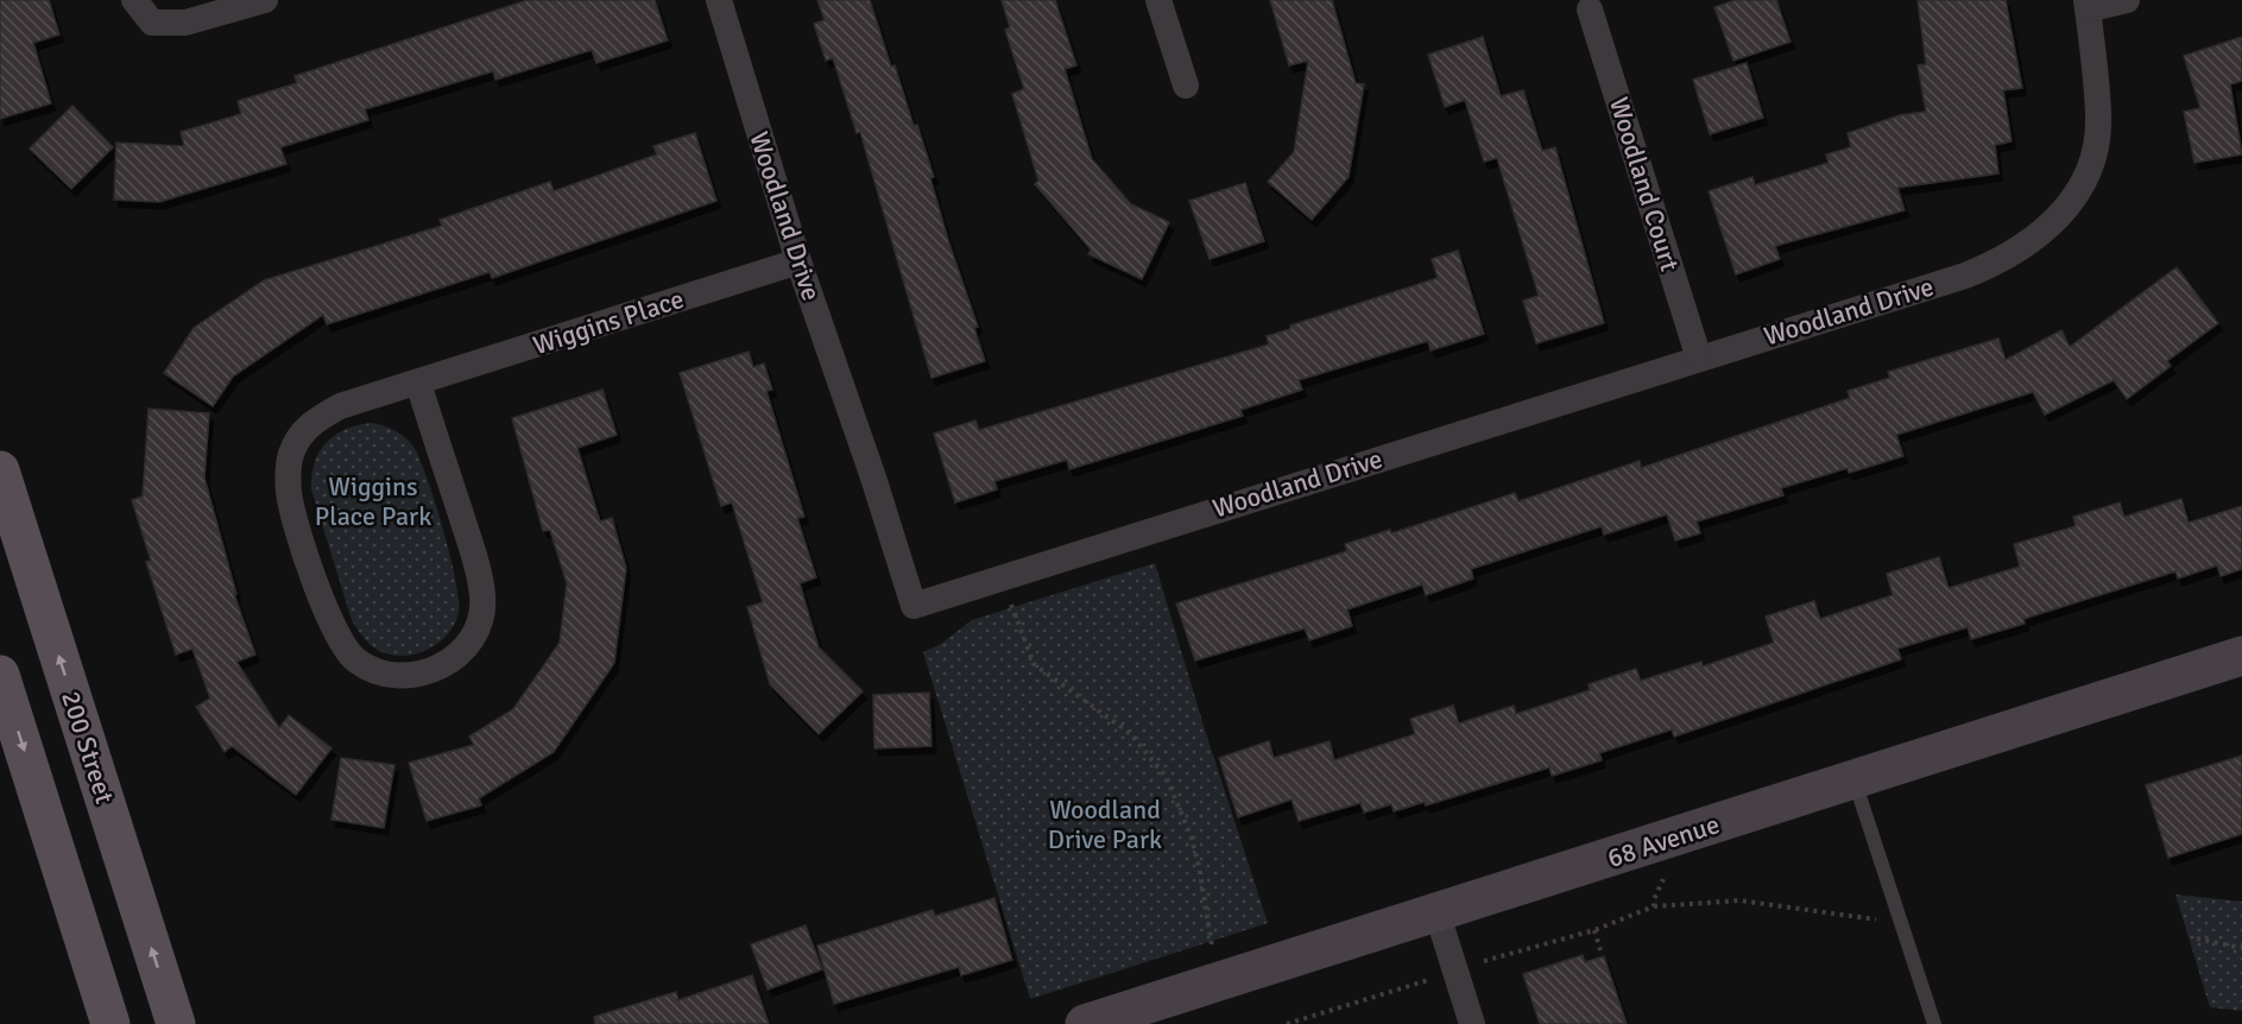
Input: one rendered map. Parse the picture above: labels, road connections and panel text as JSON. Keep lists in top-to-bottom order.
{
  "streets": {
    "main road": ["200 Street"],
    "street": [
      "Woodland Court",
      "Woodland Drive",
      "Wiggins Place",
      "68 Avenue"
    ]
  },
  "crossings": [
    ["Woodland Court", "Woodland Drive"],
    ["Woodland Drive", "Wiggins Place"]
  ],
  "parks": ["Wiggins Place Park", "Woodland Drive Park"]
}
